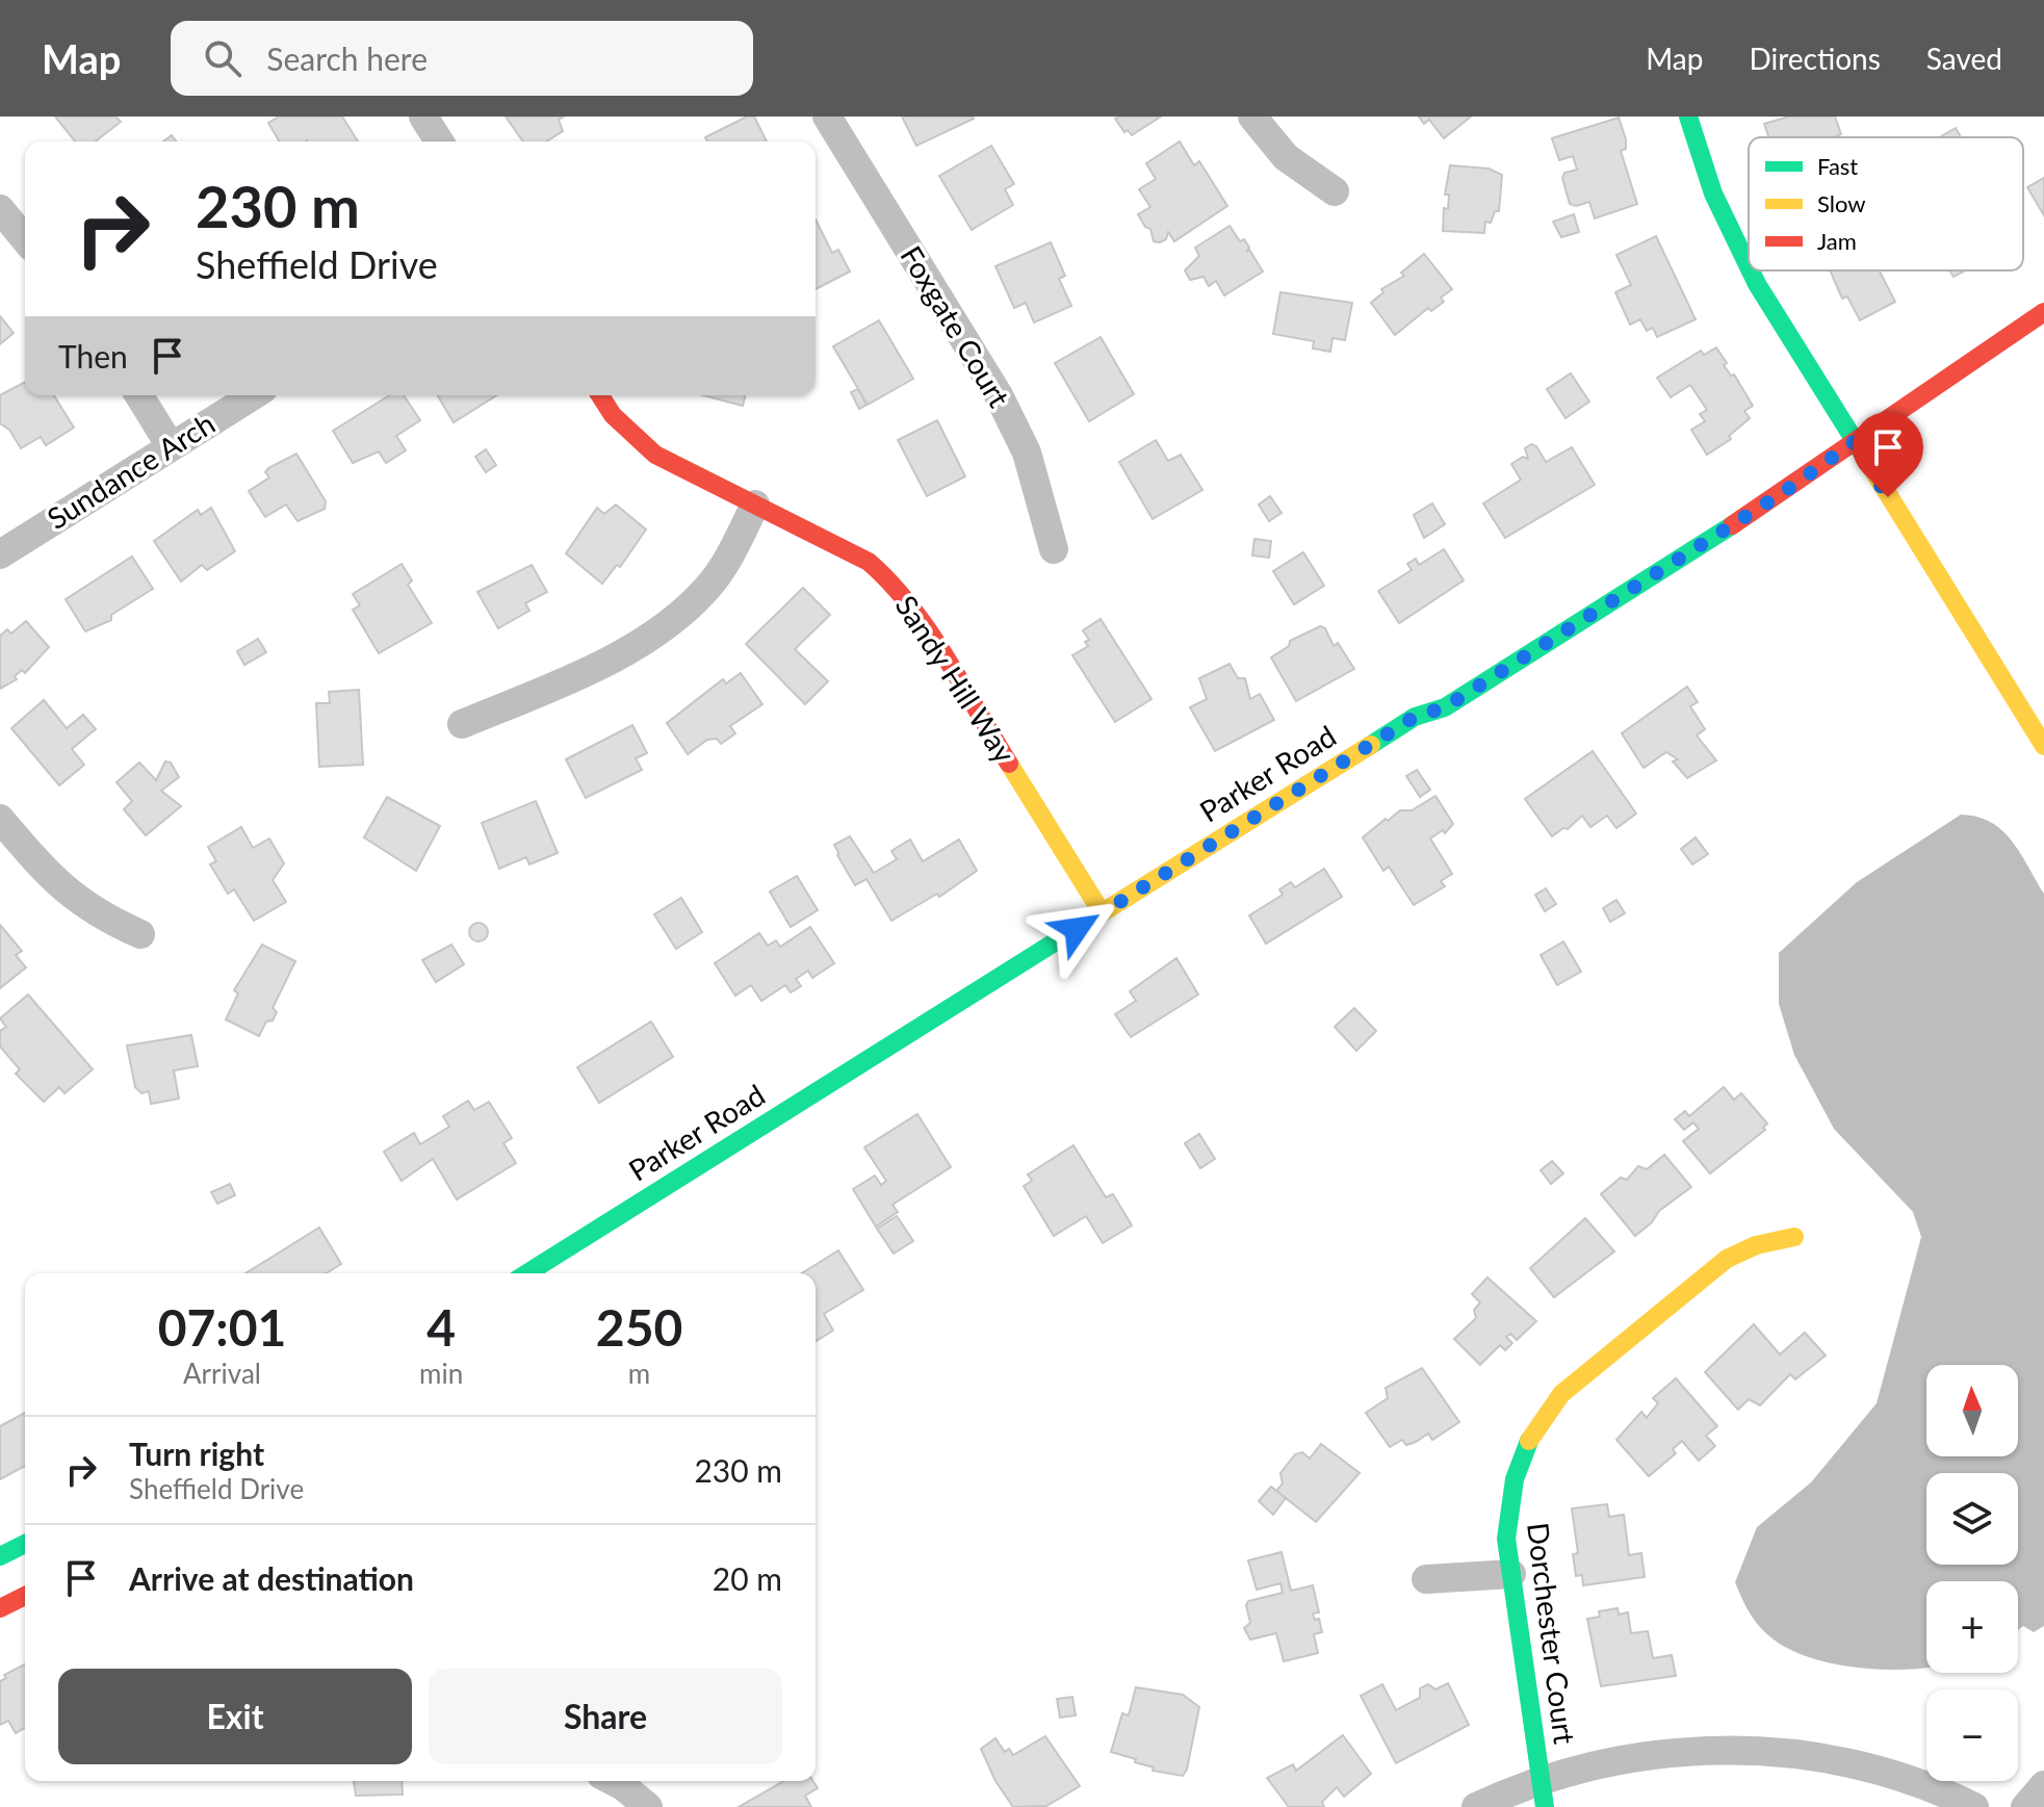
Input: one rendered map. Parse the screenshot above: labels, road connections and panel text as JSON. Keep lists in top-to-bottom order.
{
  "streets": {
    "street": [
      "Foxgate Court",
      "Sundance Arch",
      "Sandy Hill Way",
      "Parker Road",
      "Dorchester Court"
    ]
  },
  "crossings": [
    ["Sandy Hill Way", "Parker Road"]
  ],
  "legend": ["Fast", "Slow", "Jam"],
  "north": "top",
  "page": {
    "header": "Map",
    "search": "Search here",
    "nav": ["Map", "Directions", "Saved"],
    "turn": ["230 m", "Sheffield Drive"],
    "then": "Then",
    "eta": [
      "07:01",
      "Arrival",
      "4",
      "min",
      "250",
      "m"
    ],
    "map_buttons": ["+", "−"],
    "list": [
      {
        "name": "Turn right",
        "note": "Sheffield Drive",
        "value": "230 m"
      },
      {
        "name": "Arrive at destination",
        "value": "20 m"
      }
    ],
    "buttons": ["Exit", "Share"]
  }
}
